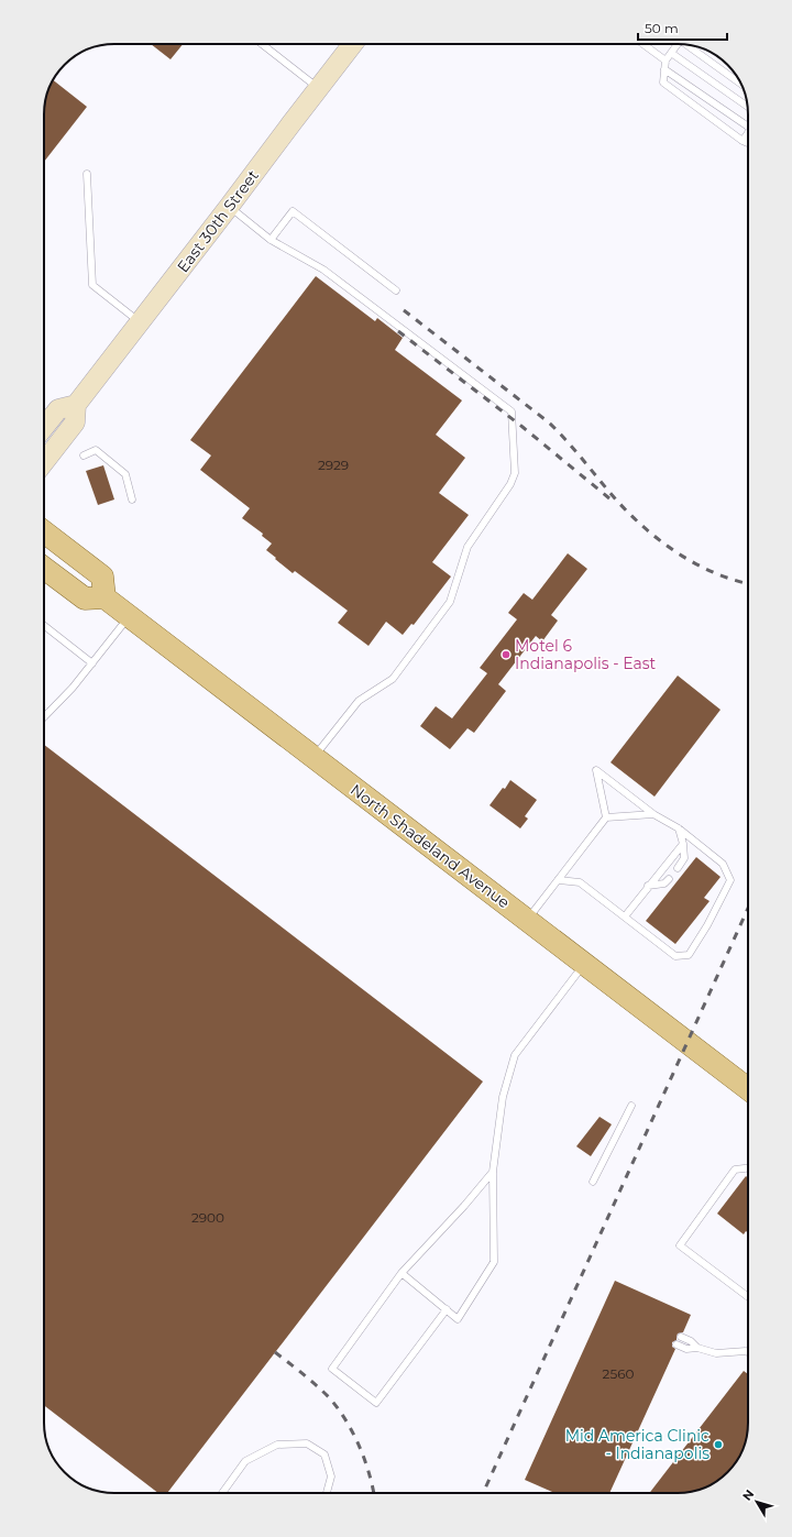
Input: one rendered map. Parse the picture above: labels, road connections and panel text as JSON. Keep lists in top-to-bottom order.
{
  "streets": {
    "main road": ["East 30th Street", "North Shadeland Avenue"]
  },
  "places": ["Motel 6 Indianapolis - East", "Mid America Clinic - Indianapolis"],
  "house_numbers": ["2929", "2900", "2560"],
  "scale_bar": "50 m",
  "north": "top left"
}
